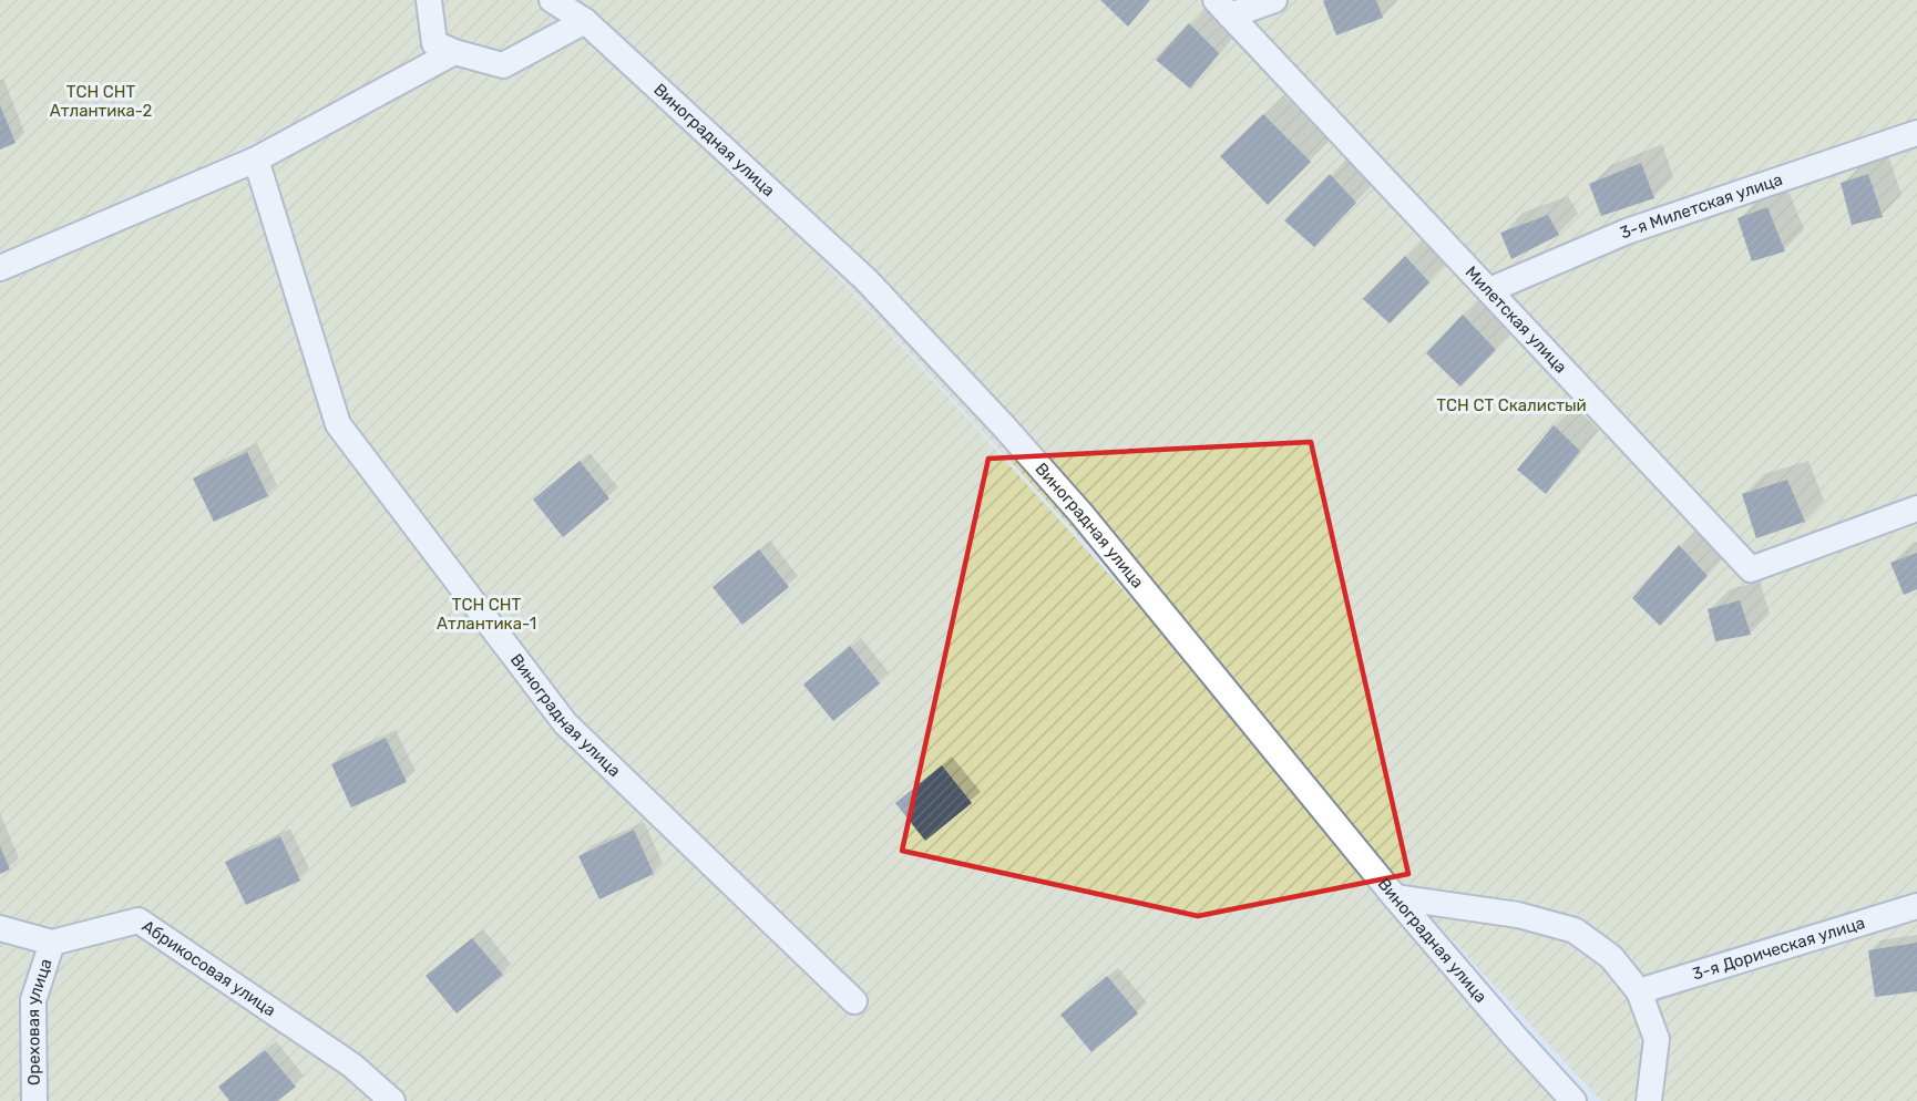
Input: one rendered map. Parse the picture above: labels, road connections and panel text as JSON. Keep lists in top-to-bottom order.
{
  "streets": {
    "lane": [
      "Виноградная улица",
      "3-я Милетская улица",
      "Милетская улица",
      "3-я Дорическая улица",
      "Абрикосовая улица",
      "Ореховая улица"
    ]
  },
  "crossings": [
    ["3-я Милетская улица", "Милетская улица"],
    ["Абрикосовая улица", "Ореховая улица"]
  ],
  "parks": ["ТСН СНТ Атлантика-2", "ТСН СТ Скалистый", "ТСН СНТ Атлантика-1"]
}
